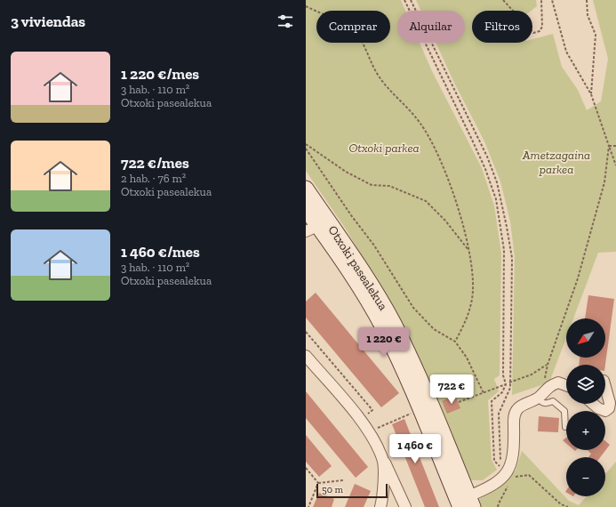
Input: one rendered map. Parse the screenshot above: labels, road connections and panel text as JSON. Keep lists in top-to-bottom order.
{
  "streets": {
    "main road": ["Otxoki pasealekua"]
  },
  "parks": ["Otxoki parkea", "Ametzagaina parkea"],
  "scale_bar": "50 m",
  "north": "bottom left",
  "page": {
    "heading": "3 viviendas",
    "chip": ["Comprar", "Alquilar", "Filtros"],
    "list": [
      {
        "name": "1 220 €/mes",
        "note": "3 hab. · 110 m² · Otxoki pasealekua"
      },
      {
        "name": "722 €/mes",
        "note": "2 hab. · 76 m² · Otxoki pasealekua"
      },
      {
        "name": "1 460 €/mes",
        "note": "3 hab. · 110 m² · Otxoki pasealekua"
      }
    ],
    "map_buttons": ["+", "−"],
    "price": ["1 220 €", "722 €", "1 460 €"],
    "scale": "50 m"
  }
}
